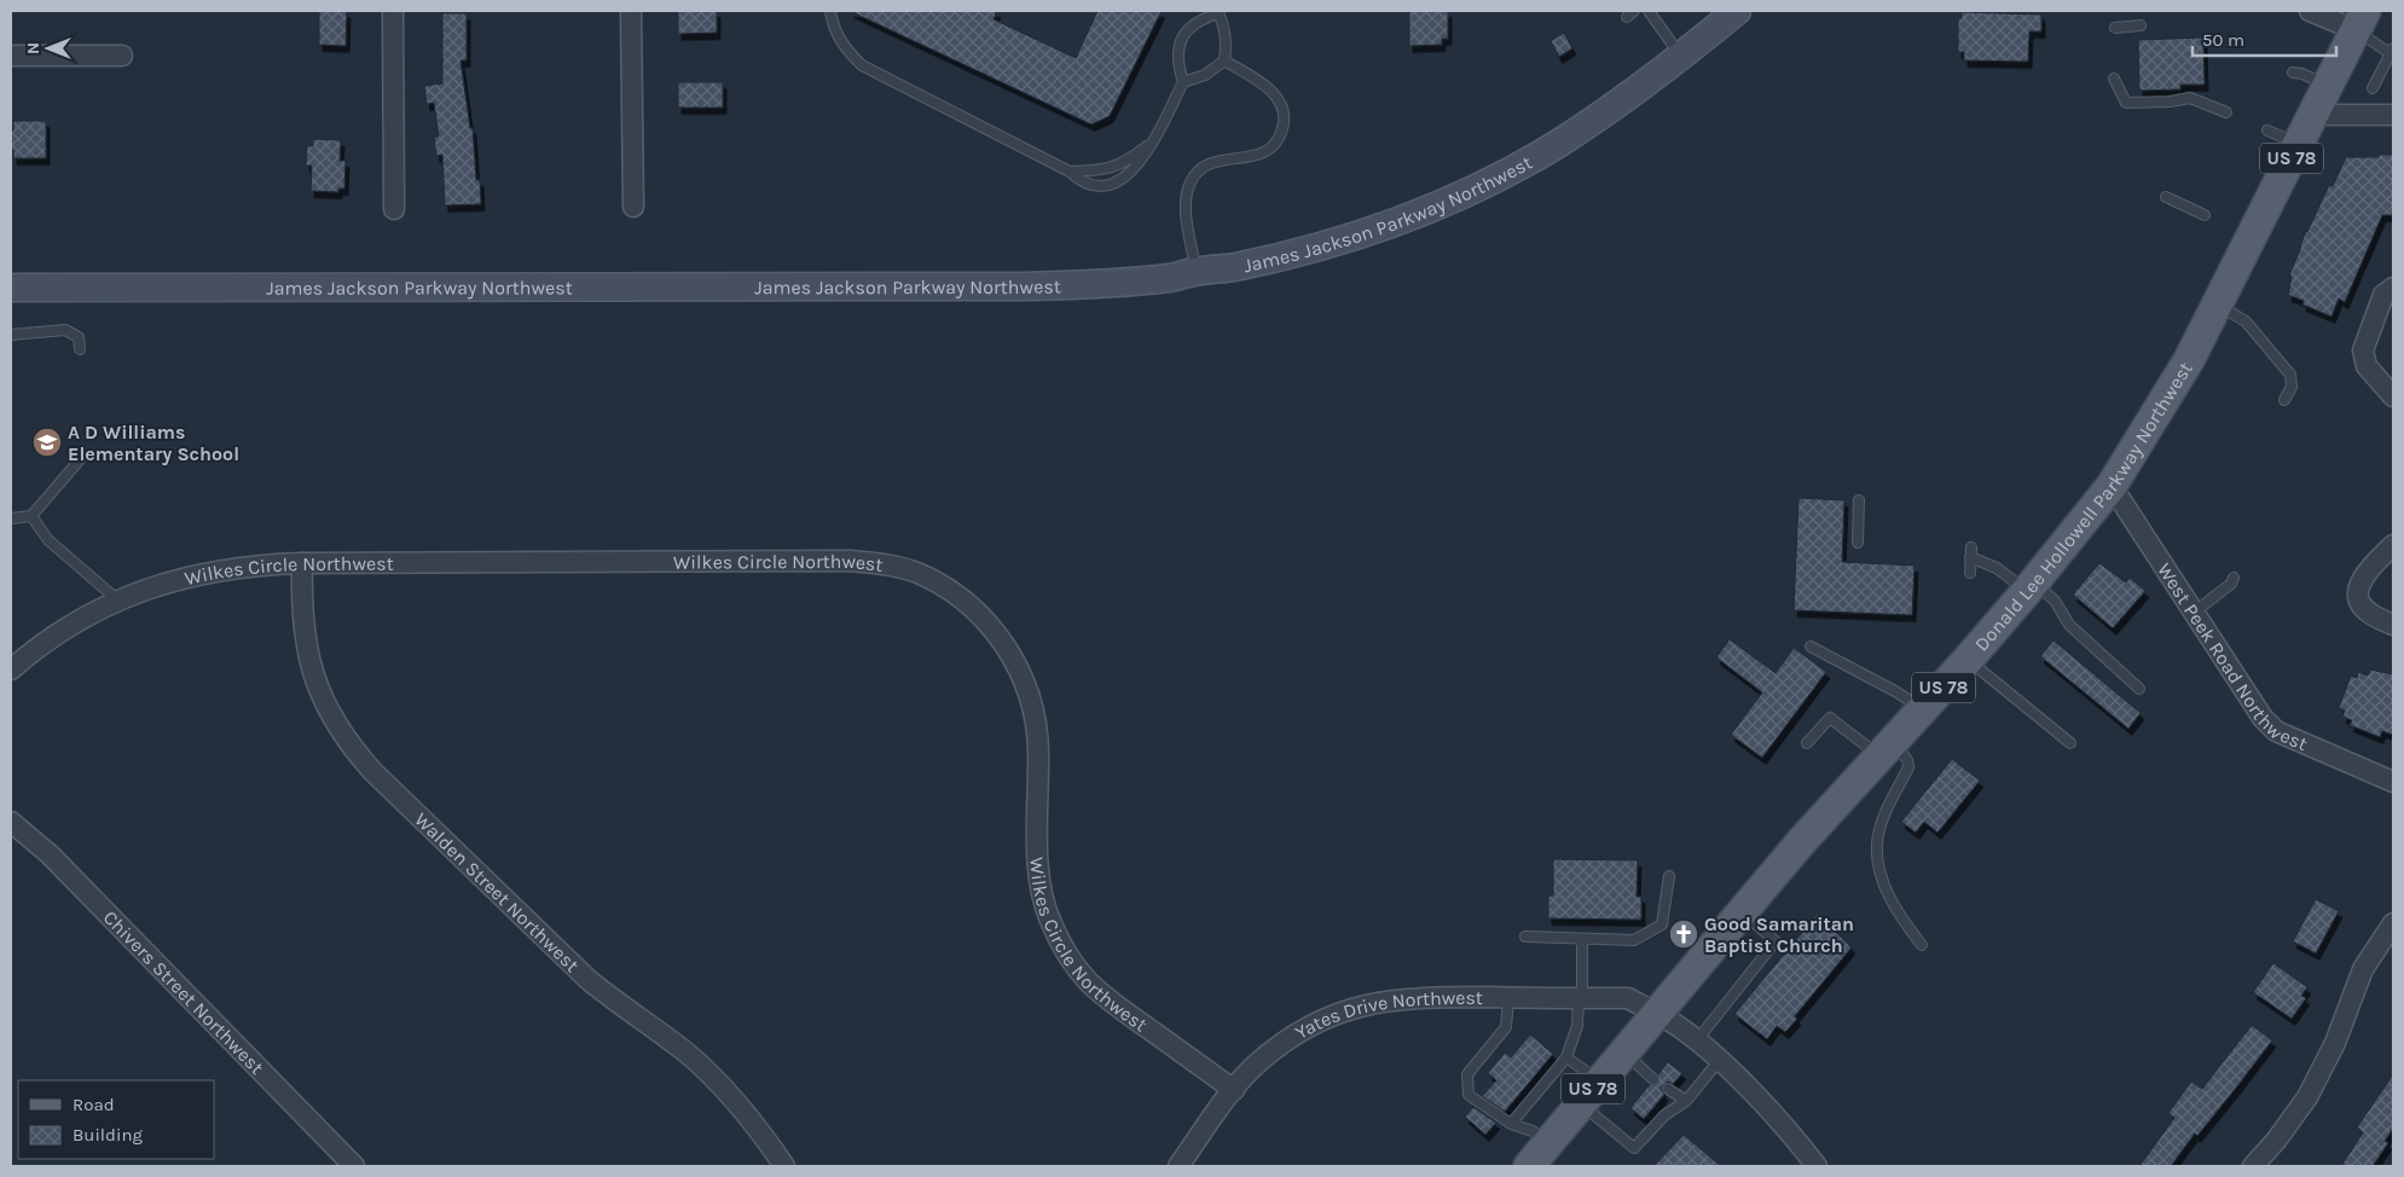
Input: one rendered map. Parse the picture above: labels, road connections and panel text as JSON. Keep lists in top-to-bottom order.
{
  "streets": {
    "main road": ["US 78", "James Jackson Parkway Northwest", "Donald Lee Hollowell Parkway Northwest"],
    "street": [
      "Wilkes Circle Northwest",
      "West Peek Road Northwest",
      "Walden Street Northwest",
      "Chivers Street Northwest",
      "Yates Drive Northwest"
    ]
  },
  "crossings": [
    ["Donald Lee Hollowell Parkway Northwest", "West Peek Road Northwest"],
    ["Donald Lee Hollowell Parkway Northwest", "Yates Drive Northwest"],
    ["Wilkes Circle Northwest", "Walden Street Northwest"],
    ["Wilkes Circle Northwest", "Yates Drive Northwest"]
  ],
  "places": {
    "school or university": ["A D Williams Elementary School"],
    "church": ["Good Samaritan Baptist Church"]
  },
  "legend": ["Road", "Building"],
  "scale_bar": "50 m",
  "north": "left"
}
